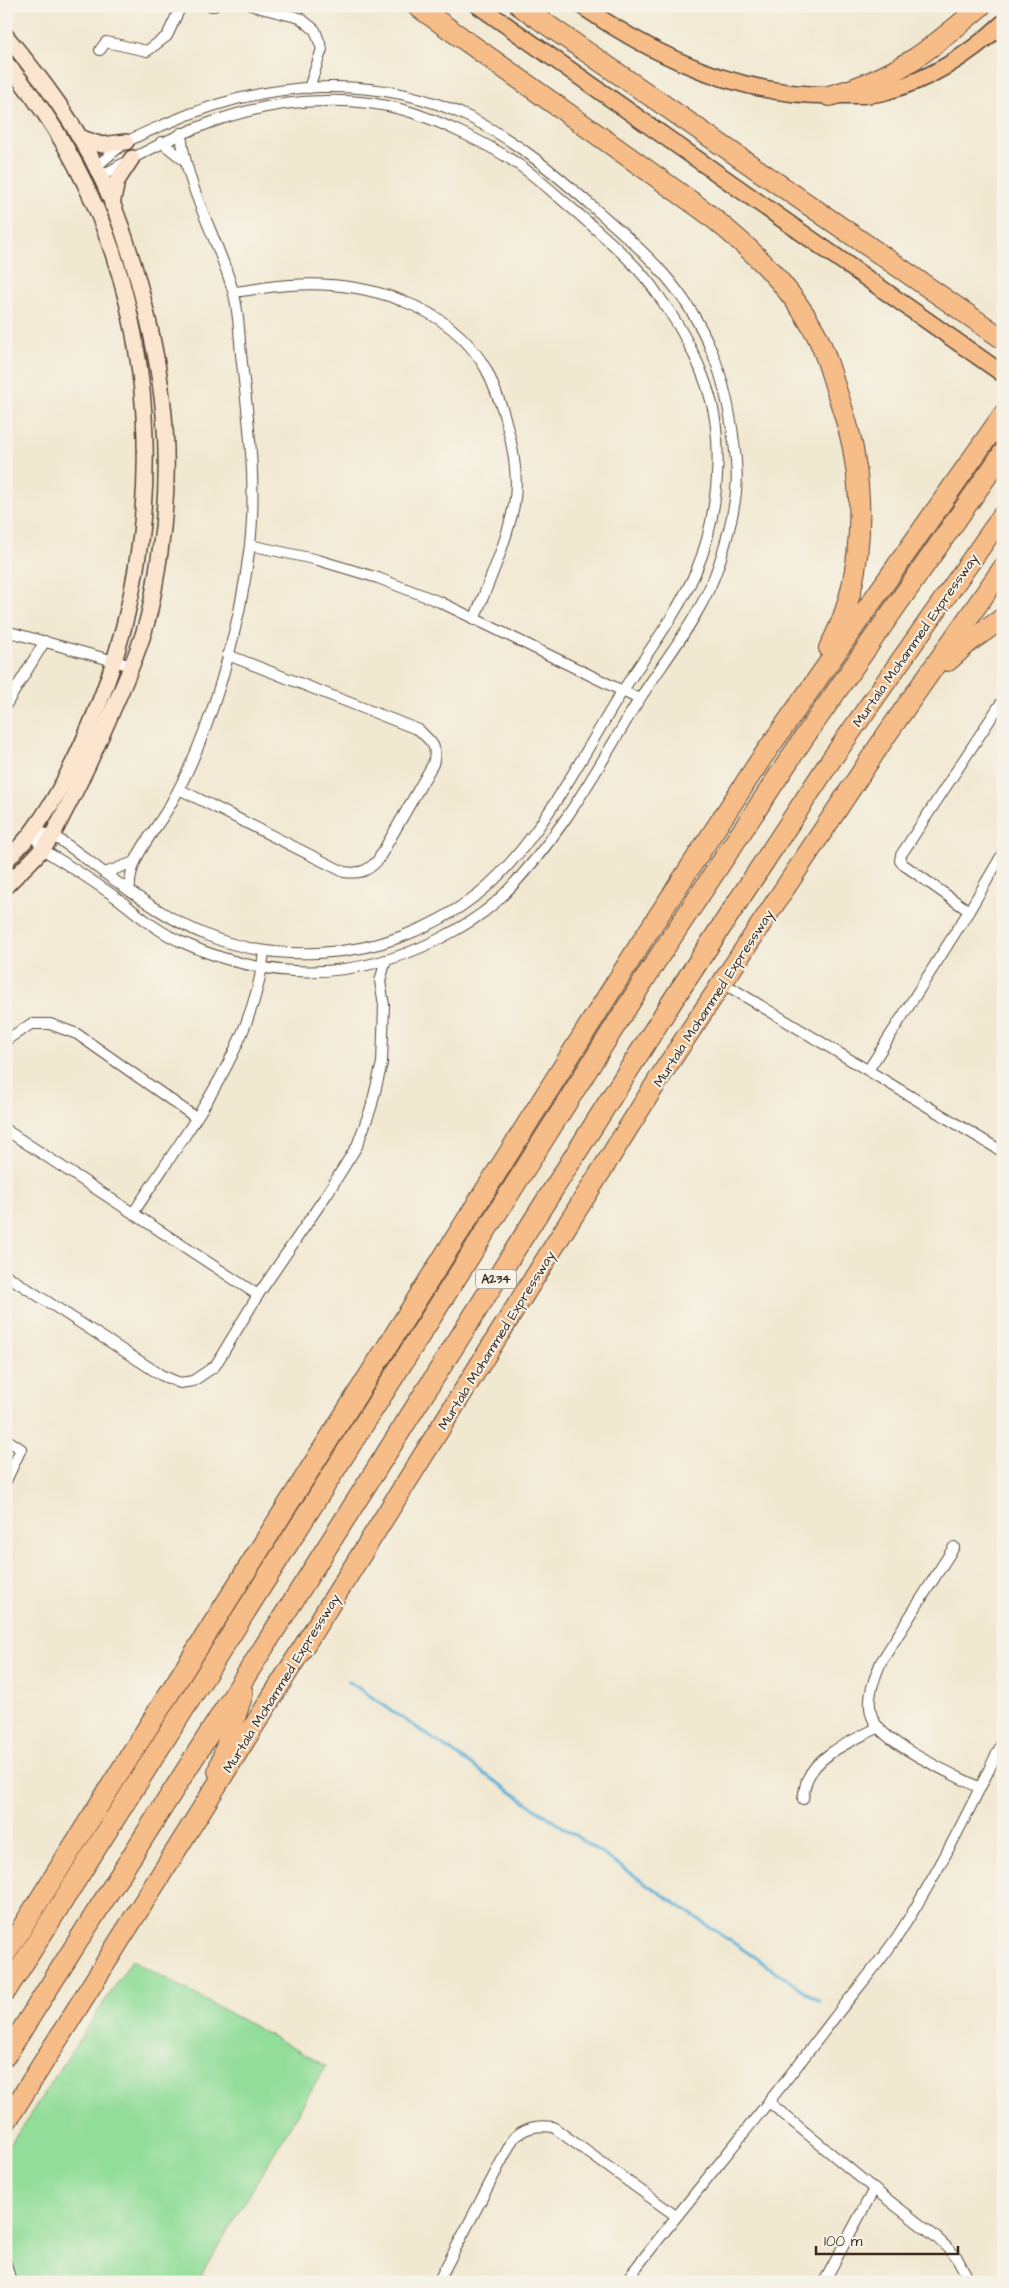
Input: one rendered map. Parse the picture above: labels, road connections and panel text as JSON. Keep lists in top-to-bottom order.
{
  "streets": {
    "highway": ["Murtala Mohammed Expressway", "A234"]
  },
  "scale_bar": "100 m"
}
